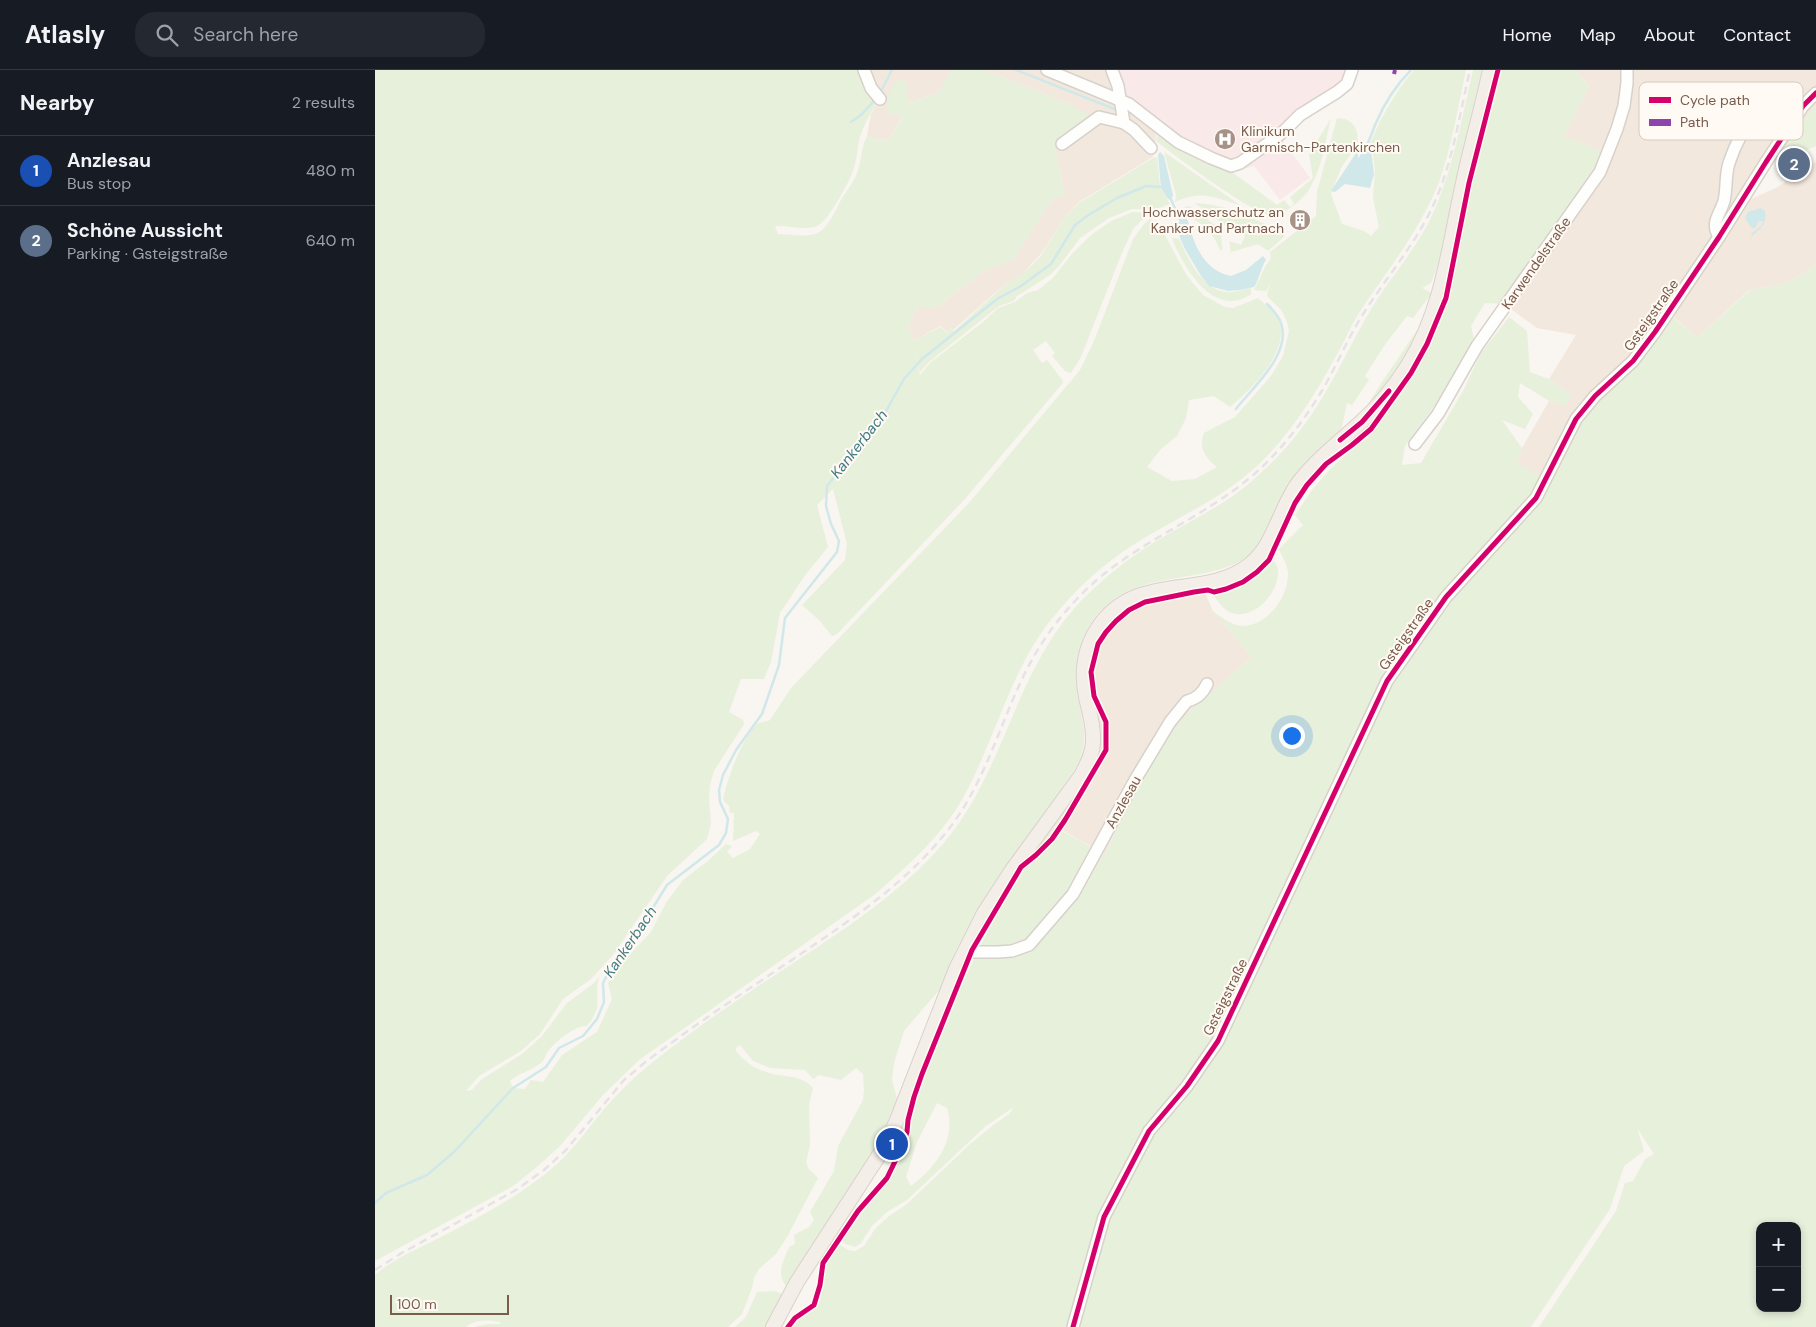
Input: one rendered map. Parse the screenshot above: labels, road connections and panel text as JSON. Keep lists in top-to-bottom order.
{
  "streets": {
    "street": ["Karwendelstraße", "Gsteigstraße", "Anzlesau"]
  },
  "water": ["Kankerbach"],
  "places": {
    "hospital": ["Klinikum Garmisch-Partenkirchen"],
    "building": ["Hochwasserschutz an Kanker und Partnach"]
  },
  "legend": ["Cycle path", "Path"],
  "scale_bar": "100 m",
  "page": {
    "header": "Atlasly",
    "search": "Search here",
    "nav": [
      "Home",
      "Map",
      "About",
      "Contact"
    ],
    "heading": ["Nearby", "2 results"],
    "list": [
      {
        "mark": "1",
        "name": "Anzlesau",
        "note": "Bus stop",
        "value": "480 m"
      },
      {
        "mark": "2",
        "name": "Schöne Aussicht",
        "note": "Parking · Gsteigstraße",
        "value": "640 m"
      }
    ],
    "pins": ["2", "1"],
    "map_buttons": ["+", "−"],
    "scale": "100 m"
  }
}
